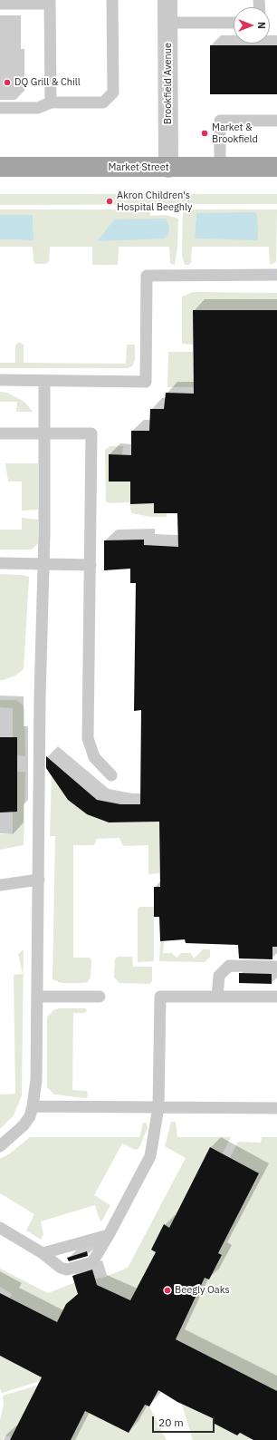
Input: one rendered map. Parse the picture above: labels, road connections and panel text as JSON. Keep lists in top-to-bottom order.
{
  "streets": {
    "main road": ["Market Street"],
    "street": ["Brookfield Avenue"]
  },
  "crossings": [
    ["Brookfield Avenue", "Market Street"]
  ],
  "places": [
    "DQ Grill & Chill",
    "Market & Brookfield",
    "Akron Children's Hospital Beeghly",
    "Beegly Oaks"
  ],
  "scale_bar": "20 m",
  "north": "right"
}
